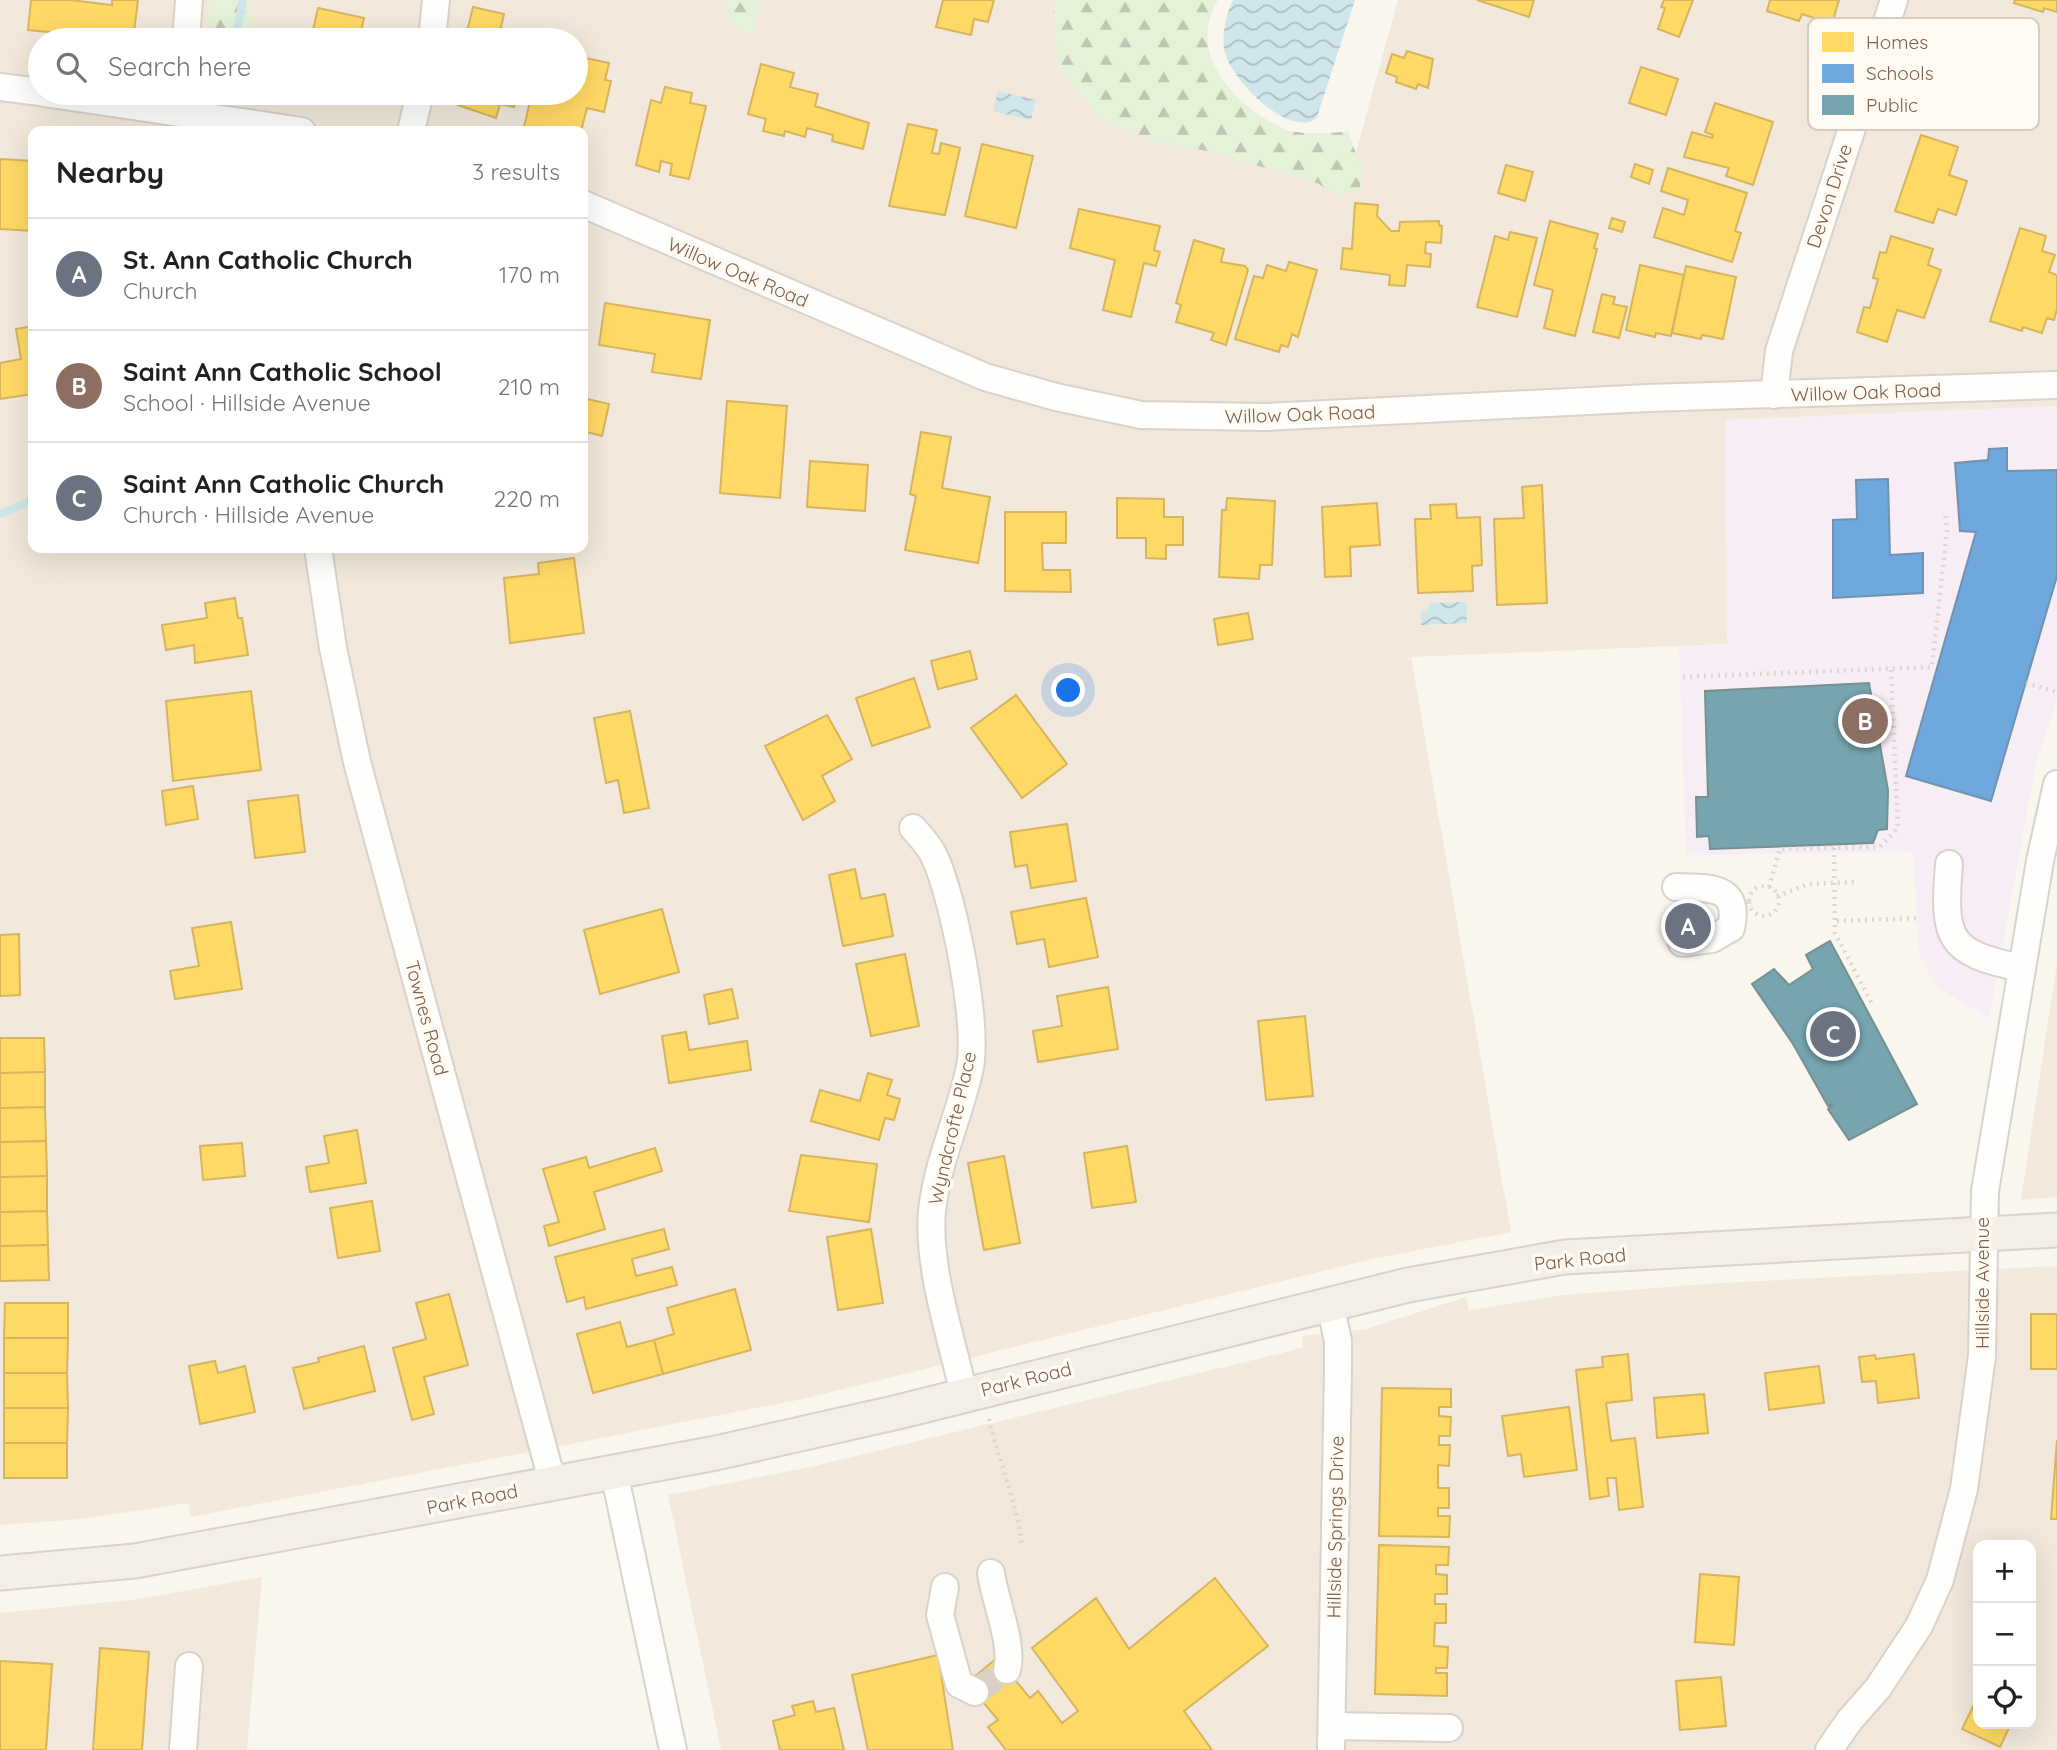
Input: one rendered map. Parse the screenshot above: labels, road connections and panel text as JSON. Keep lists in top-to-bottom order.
{
  "streets": {
    "main road": ["Park Road"],
    "street": [
      "Devon Drive",
      "Willow Oak Road",
      "Townes Road",
      "Wyndcrofte Place",
      "Hillside Avenue",
      "Hillside Springs Drive"
    ]
  },
  "crossings": [
    ["Devon Drive", "Willow Oak Road"],
    ["Townes Road", "Park Road"],
    ["Wyndcrofte Place", "Park Road"],
    ["Park Road", "Hillside Avenue"],
    ["Park Road", "Hillside Springs Drive"]
  ],
  "legend": ["Homes", "Schools", "Public"],
  "page": {
    "search": "Search here",
    "heading": ["Nearby", "3 results"],
    "list": [
      {
        "mark": "A",
        "name": "St. Ann Catholic Church",
        "note": "Church",
        "value": "170 m"
      },
      {
        "mark": "B",
        "name": "Saint Ann Catholic School",
        "note": "School · Hillside Avenue",
        "value": "210 m"
      },
      {
        "mark": "C",
        "name": "Saint Ann Catholic Church",
        "note": "Church · Hillside Avenue",
        "value": "220 m"
      }
    ],
    "pins": ["B", "A", "C"],
    "map_buttons": ["+", "−"]
  }
}
